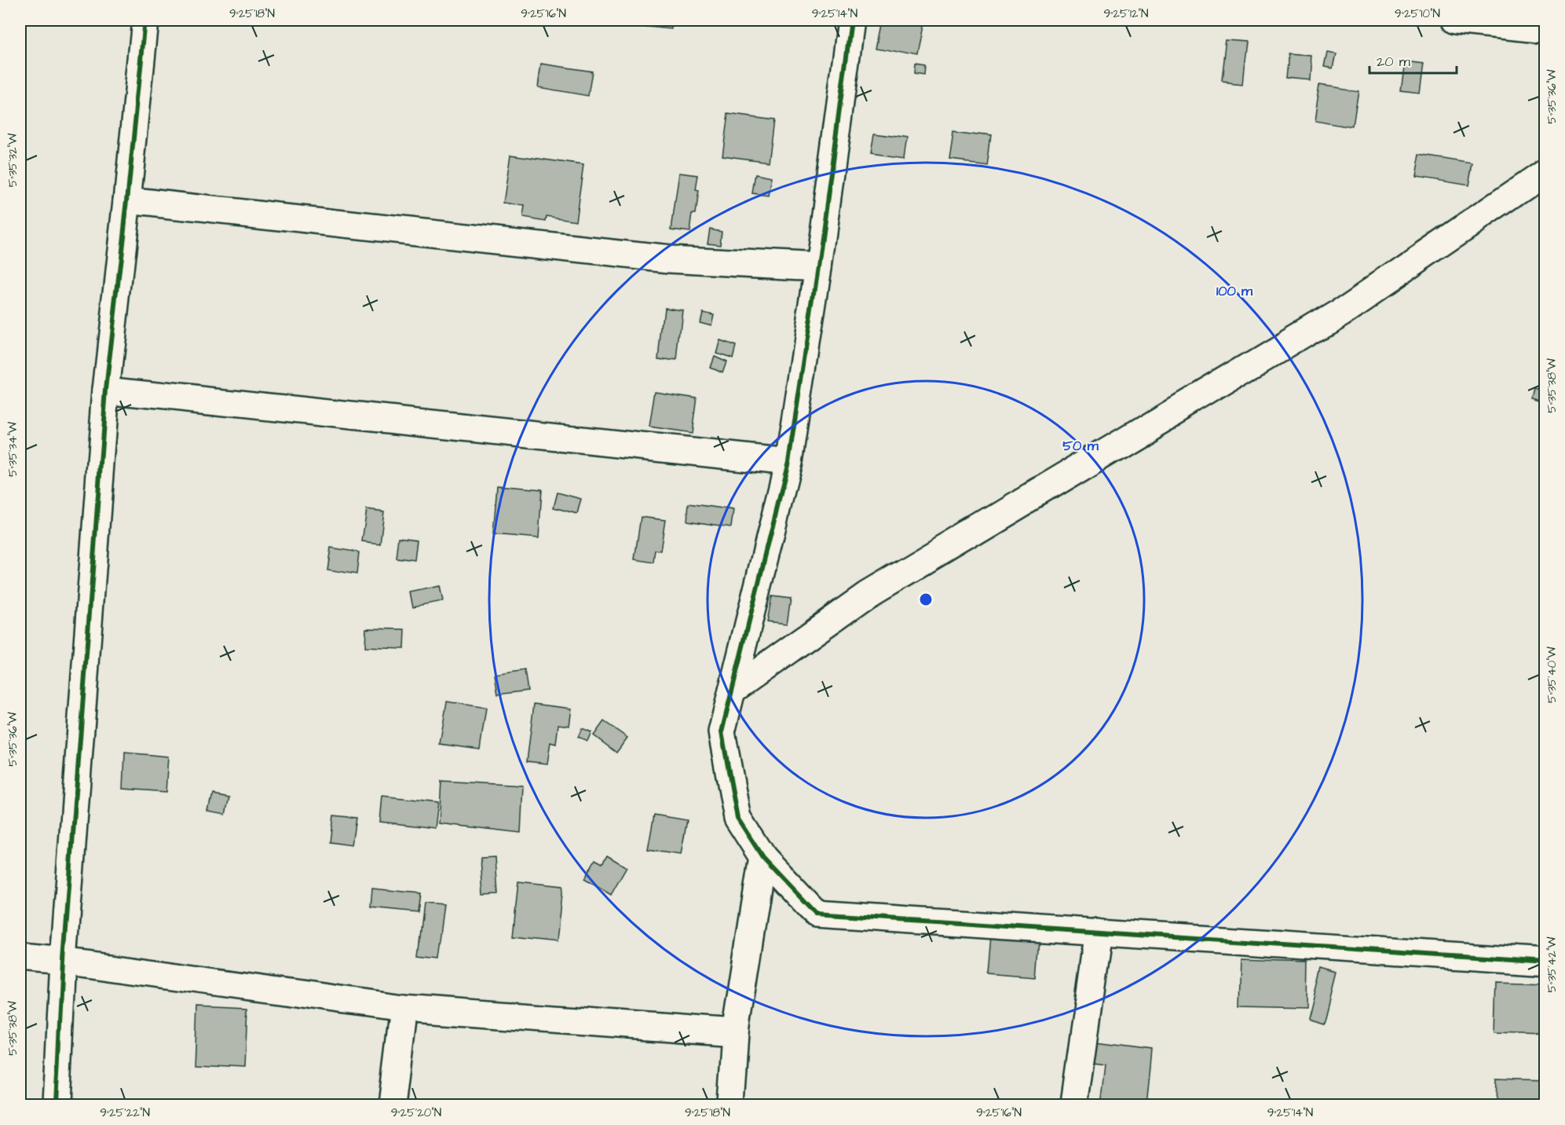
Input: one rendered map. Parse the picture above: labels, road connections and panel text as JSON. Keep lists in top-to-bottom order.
{
  "scale_bar": "20 m",
  "coordinates": [
    "9°25'18\"N",
    "9°25'16\"N",
    "9°25'14\"N",
    "9°25'12\"N",
    "9°25'10\"N",
    "5°35'36\"W",
    "5°35'32\"W",
    "5°35'38\"W",
    "5°35'34\"W",
    "5°35'40\"W",
    "5°35'42\"W",
    "9°25'22\"N",
    "9°25'20\"N"
  ],
  "rings": ["100 m", "50 m"]
}
